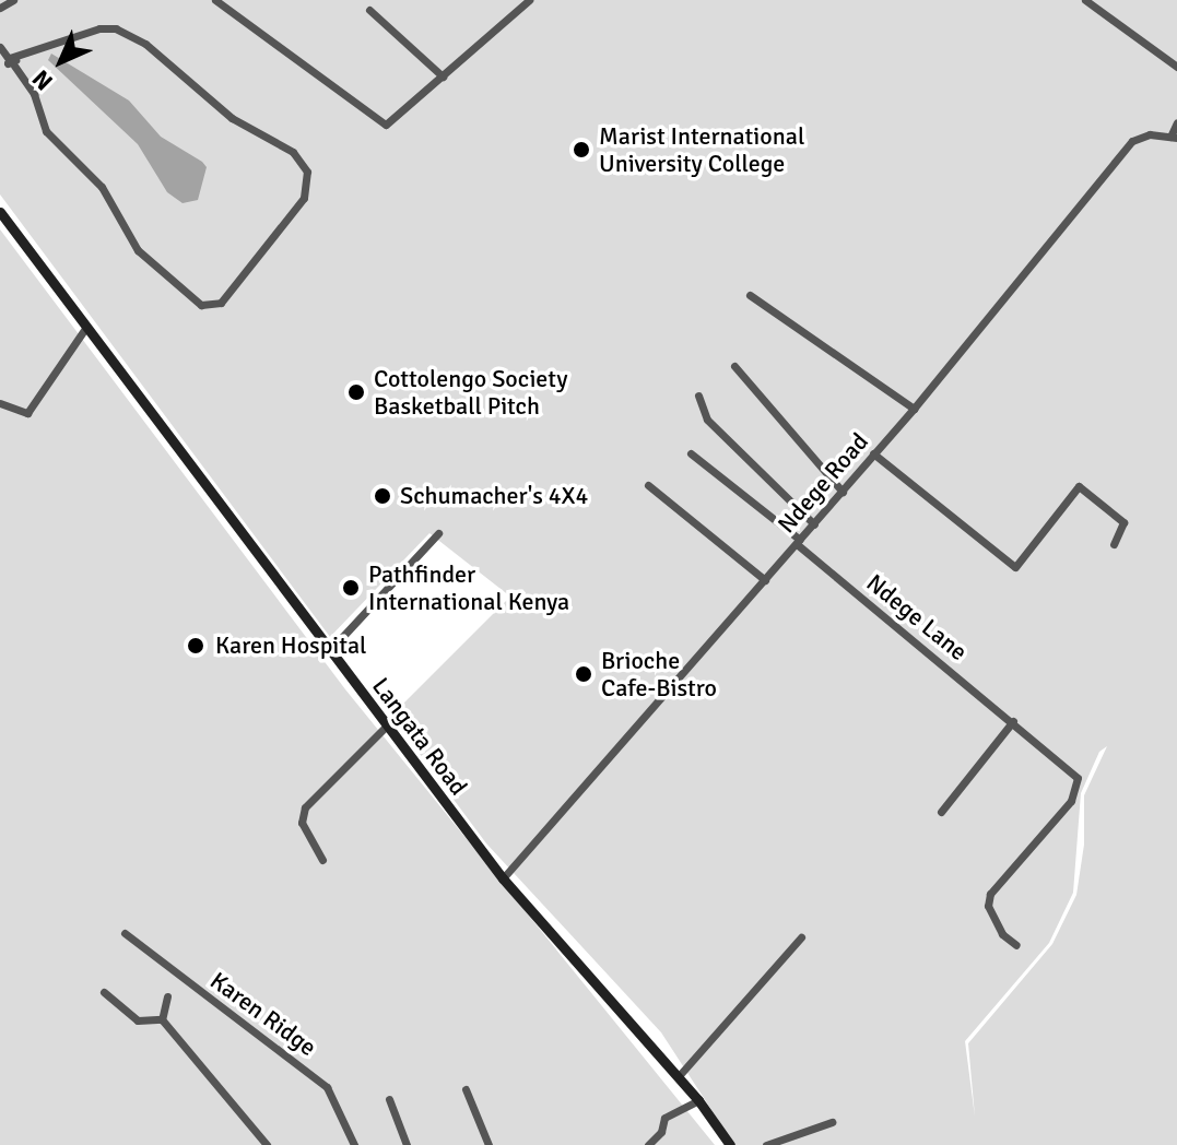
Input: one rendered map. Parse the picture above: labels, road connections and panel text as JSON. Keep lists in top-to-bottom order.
{
  "streets": {
    "main road": ["Langata Road"],
    "street": ["Ndege Road", "Ndege Lane", "Karen Ridge"]
  },
  "crossings": [
    ["Ndege Road", "Ndege Lane"],
    ["Ndege Road", "Langata Road"]
  ],
  "places": [
    "Marist International University College",
    "Cottolengo Society Basketball Pitch",
    "Schumacher's 4X4",
    "Pathfinder International Kenya",
    "Karen Hospital",
    "Brioche Cafe-Bistro"
  ],
  "north": "bottom left"
}
